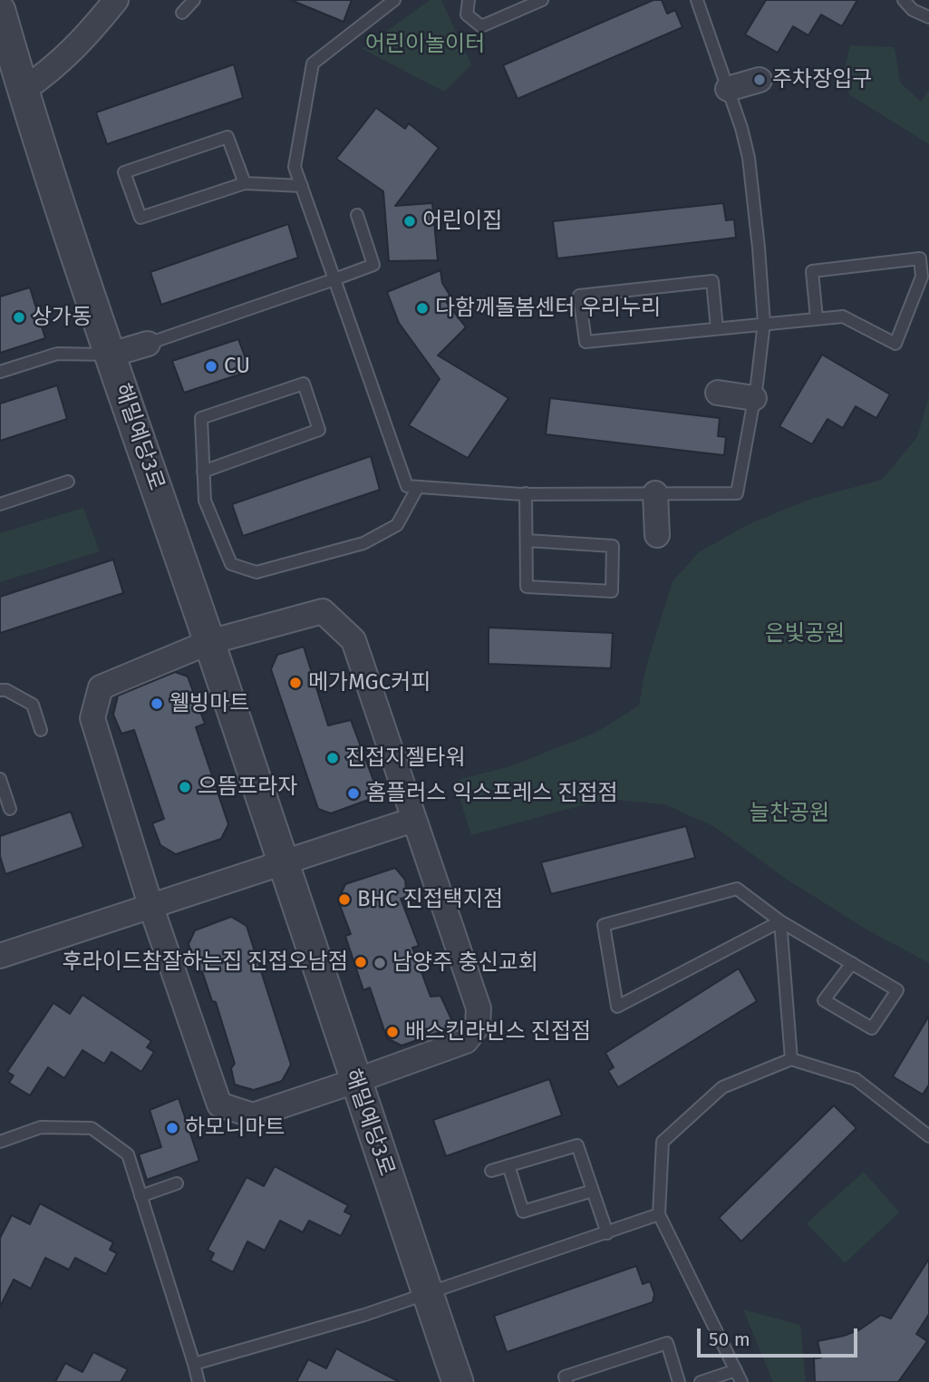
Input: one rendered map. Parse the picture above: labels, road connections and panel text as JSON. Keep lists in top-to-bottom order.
{
  "streets": {
    "street": ["해밀예당3로"]
  },
  "parks": ["어린이놀이터", "은빛공원", "늘찬공원"],
  "places": [
    "주차장입구",
    "어린이집",
    "다함께돌봄센터 우리누리",
    "상가동",
    "CU",
    "메가MGC커피",
    "웰빙마트",
    "진접지젤타워",
    "으뜸프라자",
    "홈플러스 익스프레스 진접점",
    "BHC 진접택지점",
    "후라이드참잘하는집 진접오남점",
    "남양주 충신교회",
    "배스킨라빈스 진접점",
    "하모니마트"
  ],
  "scale_bar": "50 m"
}
